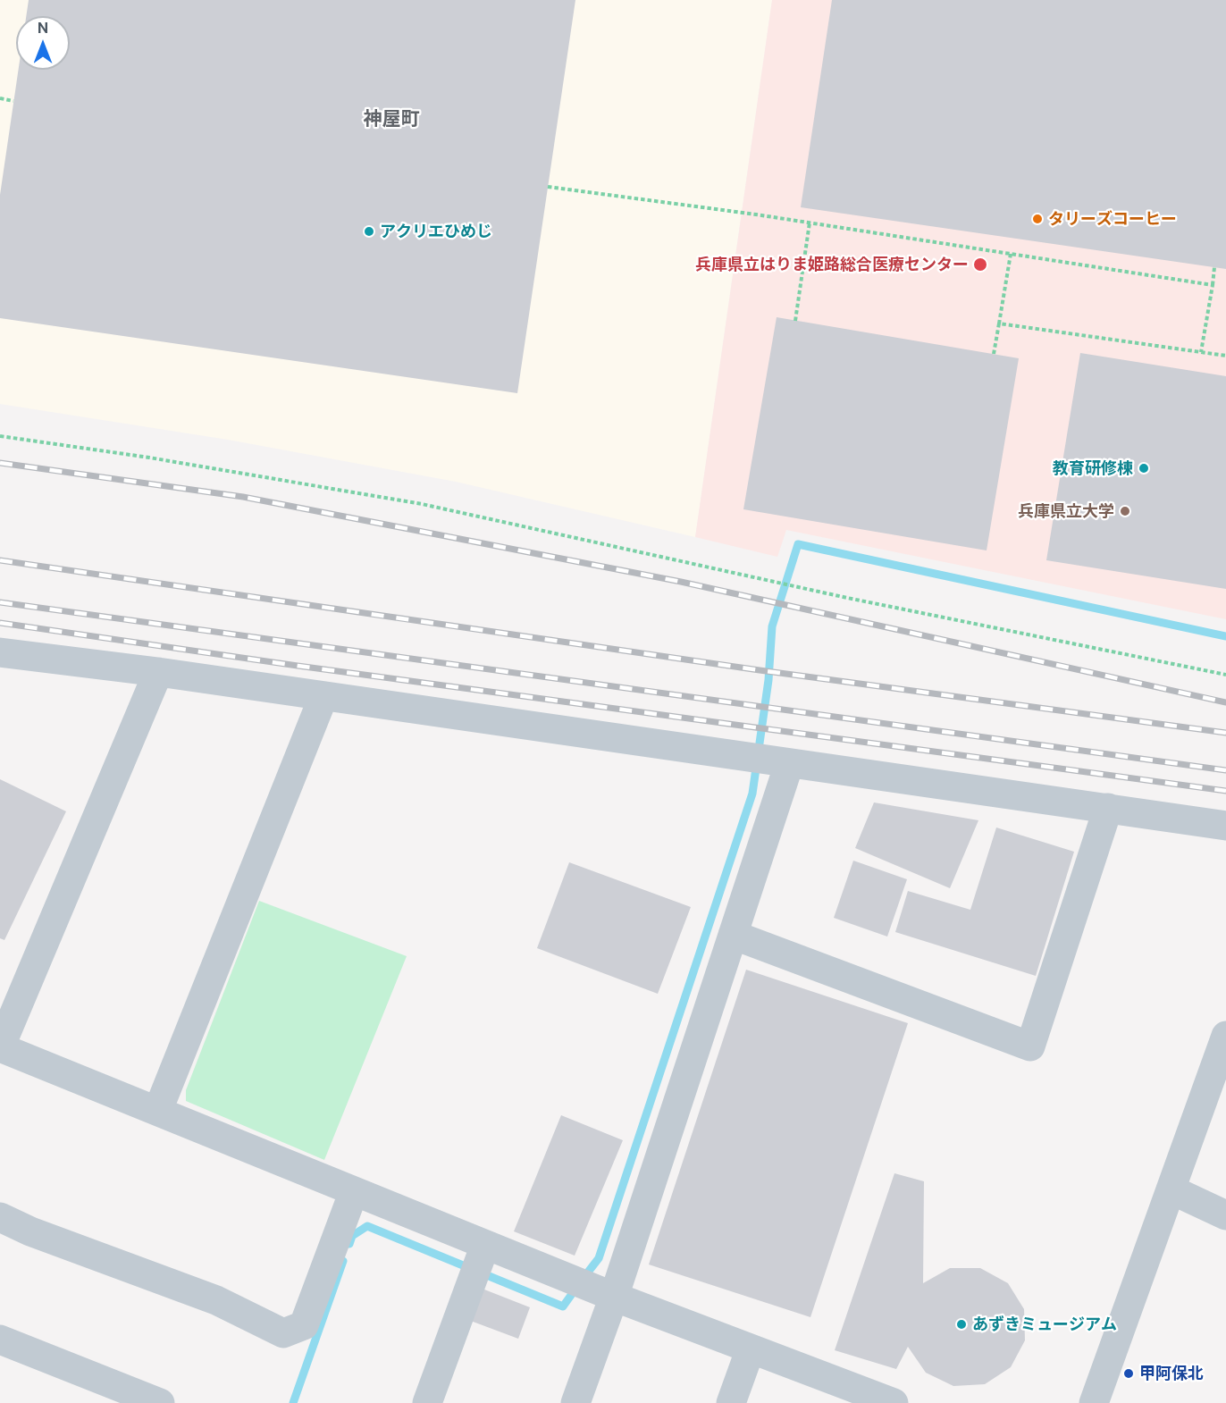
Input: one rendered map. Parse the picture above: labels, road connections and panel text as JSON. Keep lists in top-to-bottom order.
{
  "districts": ["神屋町"],
  "places": [
    "タリーズコーヒー",
    "アクリエひめじ",
    "兵庫県立はりま姫路総合医療センター",
    "教育研修棟",
    "兵庫県立大学",
    "あずきミュージアム",
    "甲阿保北"
  ],
  "north": "top"
}
